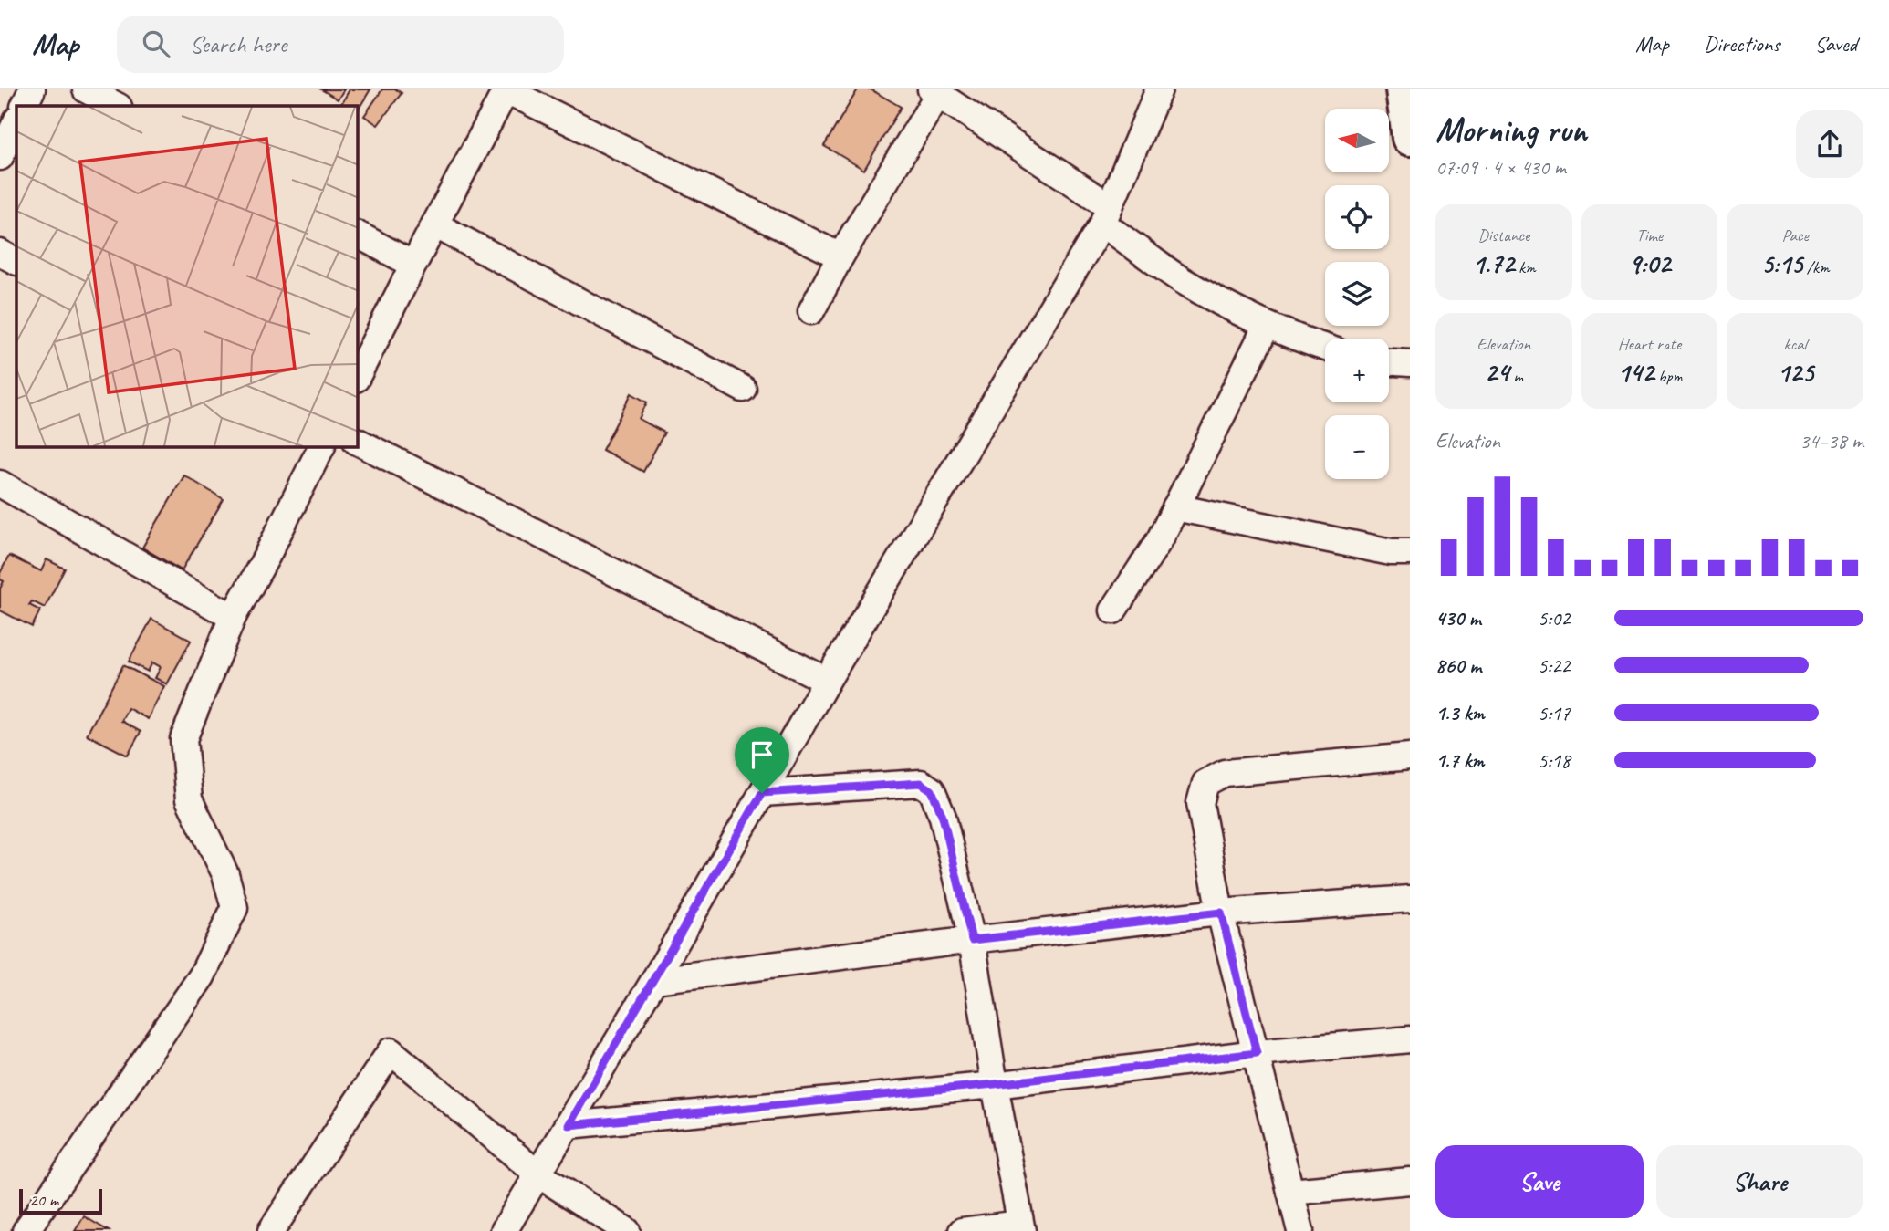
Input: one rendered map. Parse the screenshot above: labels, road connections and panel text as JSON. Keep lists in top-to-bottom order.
{
  "scale_bar": "20 m",
  "north": "left",
  "page": {
    "header": "Map",
    "search": "Search here",
    "nav": ["Map", "Directions", "Saved"],
    "heading": ["Morning run", "07:09 · 4 × 430 m"],
    "map_buttons": ["+", "−"],
    "stats": [
      ["Distance", "1.72 km"],
      ["Time", "9:02"],
      ["Pace", "5:15 /km"],
      ["Elevation", "24 m"],
      ["Heart rate", "142 bpm"],
      ["kcal", "125"]
    ],
    "chart": ["Elevation", "34–38 m"],
    "list": [
      {
        "name": "430 m",
        "note": "5:02"
      },
      {
        "name": "860 m",
        "note": "5:22"
      },
      {
        "name": "1.3 km",
        "note": "5:17"
      },
      {
        "name": "1.7 km",
        "note": "5:18"
      }
    ],
    "buttons": ["Save", "Share"],
    "scale": "20 m"
  }
}
